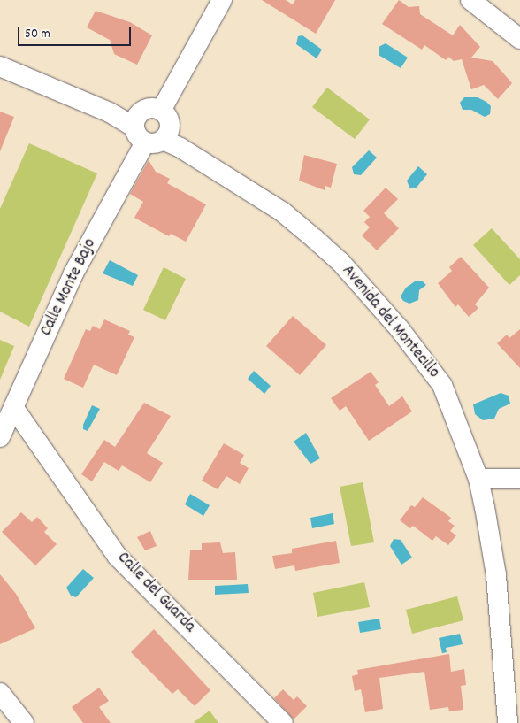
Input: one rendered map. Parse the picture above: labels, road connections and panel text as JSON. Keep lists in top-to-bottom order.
{
  "streets": {
    "street": ["Calle Monte Bajo", "Avenida del Montecillo", "Calle del Guarda"]
  },
  "crossings": [
    ["Calle Monte Bajo", "Avenida del Montecillo"],
    ["Calle Monte Bajo", "Calle del Guarda"]
  ],
  "scale_bar": "50 m"
}
